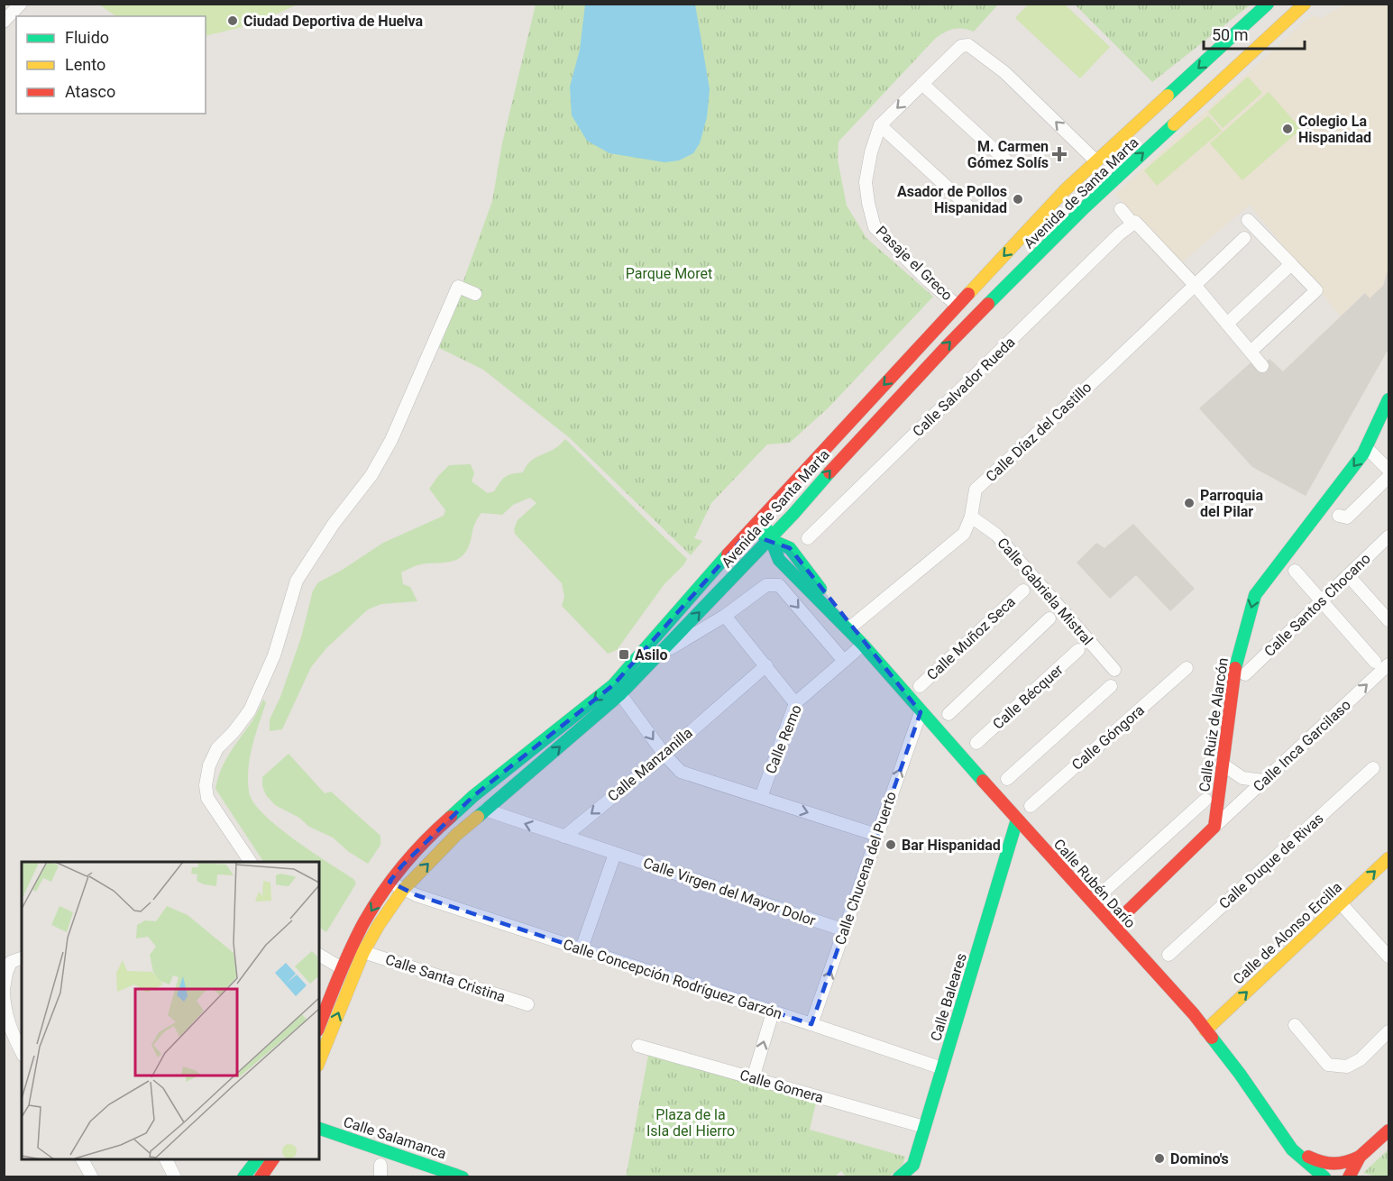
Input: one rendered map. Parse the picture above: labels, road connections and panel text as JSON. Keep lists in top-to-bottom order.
{
  "streets": {
    "main road": [
      "Avenida de Santa Marta",
      "Calle Ruiz de Alarcón",
      "Calle Rubén Darío",
      "Calle de Alonso Ercilla",
      "Calle Baleares",
      "Calle Salamanca"
    ],
    "street": [
      "Pasaje el Greco",
      "Calle Salvador Rueda",
      "Calle Díaz del Castillo",
      "Calle Gabriela Mistral",
      "Calle Santos Chocano",
      "Calle Muñoz Seca",
      "Calle Bécquer",
      "Calle Góngora",
      "Calle Remo",
      "Calle Inca Garcilaso",
      "Calle Manzanilla",
      "Calle Duque de Rivas",
      "Calle Chucena del Puerto",
      "Calle Virgen del Mayor Dolor",
      "Calle Santa Cristina",
      "Calle Concepción Rodríguez Garzón",
      "Calle Gomera"
    ]
  },
  "crossings": [
    ["Avenida de Santa Marta", "Pasaje el Greco"],
    ["Avenida de Santa Marta", "Calle Rubén Darío"],
    ["Avenida de Santa Marta", "Calle Virgen del Mayor Dolor"],
    ["Avenida de Santa Marta", "Calle Santa Cristina"],
    ["Avenida de Santa Marta", "Calle Concepción Rodríguez Garzón"],
    ["Calle Díaz del Castillo", "Calle Gabriela Mistral"],
    ["Calle Díaz del Castillo", "Calle Rubén Darío"],
    ["Calle Ruiz de Alarcón", "Calle Inca Garcilaso"],
    ["Calle Remo", "Calle Rubén Darío"],
    ["Calle Manzanilla", "Calle Virgen del Mayor Dolor"],
    ["Calle Chucena del Puerto", "Calle Rubén Darío"],
    ["Calle Chucena del Puerto", "Calle Virgen del Mayor Dolor"],
    ["Calle Chucena del Puerto", "Calle Concepción Rodríguez Garzón"],
    ["Calle Rubén Darío", "Calle de Alonso Ercilla"],
    ["Calle Rubén Darío", "Calle Baleares"],
    ["Calle Concepción Rodríguez Garzón", "Calle Baleares"],
    ["Calle Baleares", "Calle Gomera"]
  ],
  "one_way": [
    "Calle Ruiz de Alarcón",
    "Calle Inca Garcilaso",
    "Calle Manzanilla",
    "Calle Chucena del Puerto",
    "Calle de Alonso Ercilla"
  ],
  "parks": ["Parque Moret", "Plaza de la Isla del Hierro"],
  "places": {
    "other": [
      "Ciudad Deportiva de Huelva",
      "Colegio La Hispanidad",
      "Asador de Pollos Hispanidad",
      "Parroquia del Pilar",
      "Bar Hispanidad",
      "Domino's"
    ],
    "health": ["M. Carmen Gómez Solís"],
    "transit": ["Asilo"]
  },
  "legend": ["Fluido", "Lento", "Atasco"],
  "scale_bar": "50 m"
}
